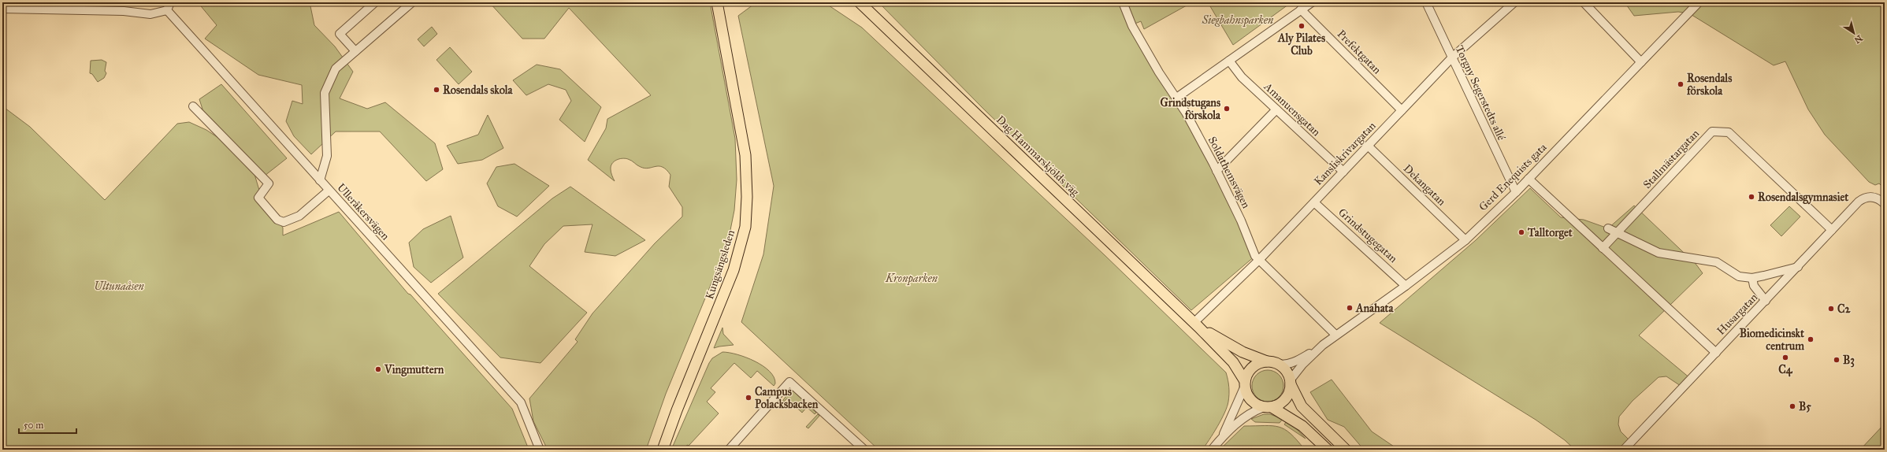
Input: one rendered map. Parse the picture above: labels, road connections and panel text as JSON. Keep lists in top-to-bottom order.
{
  "streets": {
    "main road": ["Dag Hammarskjölds väg", "Kungsängsleden"],
    "street": [
      "Prefektgatan",
      "Torgny Segerstedts allé",
      "Amanuensgatan",
      "Kansliskrivargatan",
      "Stallmästargatan",
      "Soldathemsvägen",
      "Gerd Enequists gata",
      "Dekangatan",
      "Ulleråkersvägen",
      "Grindstugegatan",
      "Husargatan"
    ]
  },
  "crossings": [
    ["Prefektgatan", "Kansliskrivargatan"],
    ["Torgny Segerstedts allé", "Kansliskrivargatan"],
    ["Torgny Segerstedts allé", "Gerd Enequists gata"],
    ["Amanuensgatan", "Kansliskrivargatan"],
    ["Kansliskrivargatan", "Dag Hammarskjölds väg"],
    ["Kansliskrivargatan", "Soldathemsvägen"],
    ["Kansliskrivargatan", "Dekangatan"],
    ["Kansliskrivargatan", "Grindstugegatan"],
    ["Dag Hammarskjölds väg", "Gerd Enequists gata"],
    ["Stallmästargatan", "Husargatan"],
    ["Soldathemsvägen", "Gerd Enequists gata"],
    ["Gerd Enequists gata", "Dekangatan"],
    ["Gerd Enequists gata", "Grindstugegatan"]
  ],
  "parks": ["Siegbahnsparken", "Kronparken", "Ultunaåsen"],
  "places": [
    "Aly Pilates Club",
    "Rosendals förskola",
    "Rosendals skola",
    "Grindstugans förskola",
    "Rosendalsgymnasiet",
    "Talltorget",
    "Anahata",
    "C2",
    "Biomedicinskt centrum",
    "C4",
    "B3",
    "Vingmuttern",
    "Campus Polacksbacken",
    "B5"
  ],
  "scale_bar": "50 m",
  "north": "bottom right"
}
